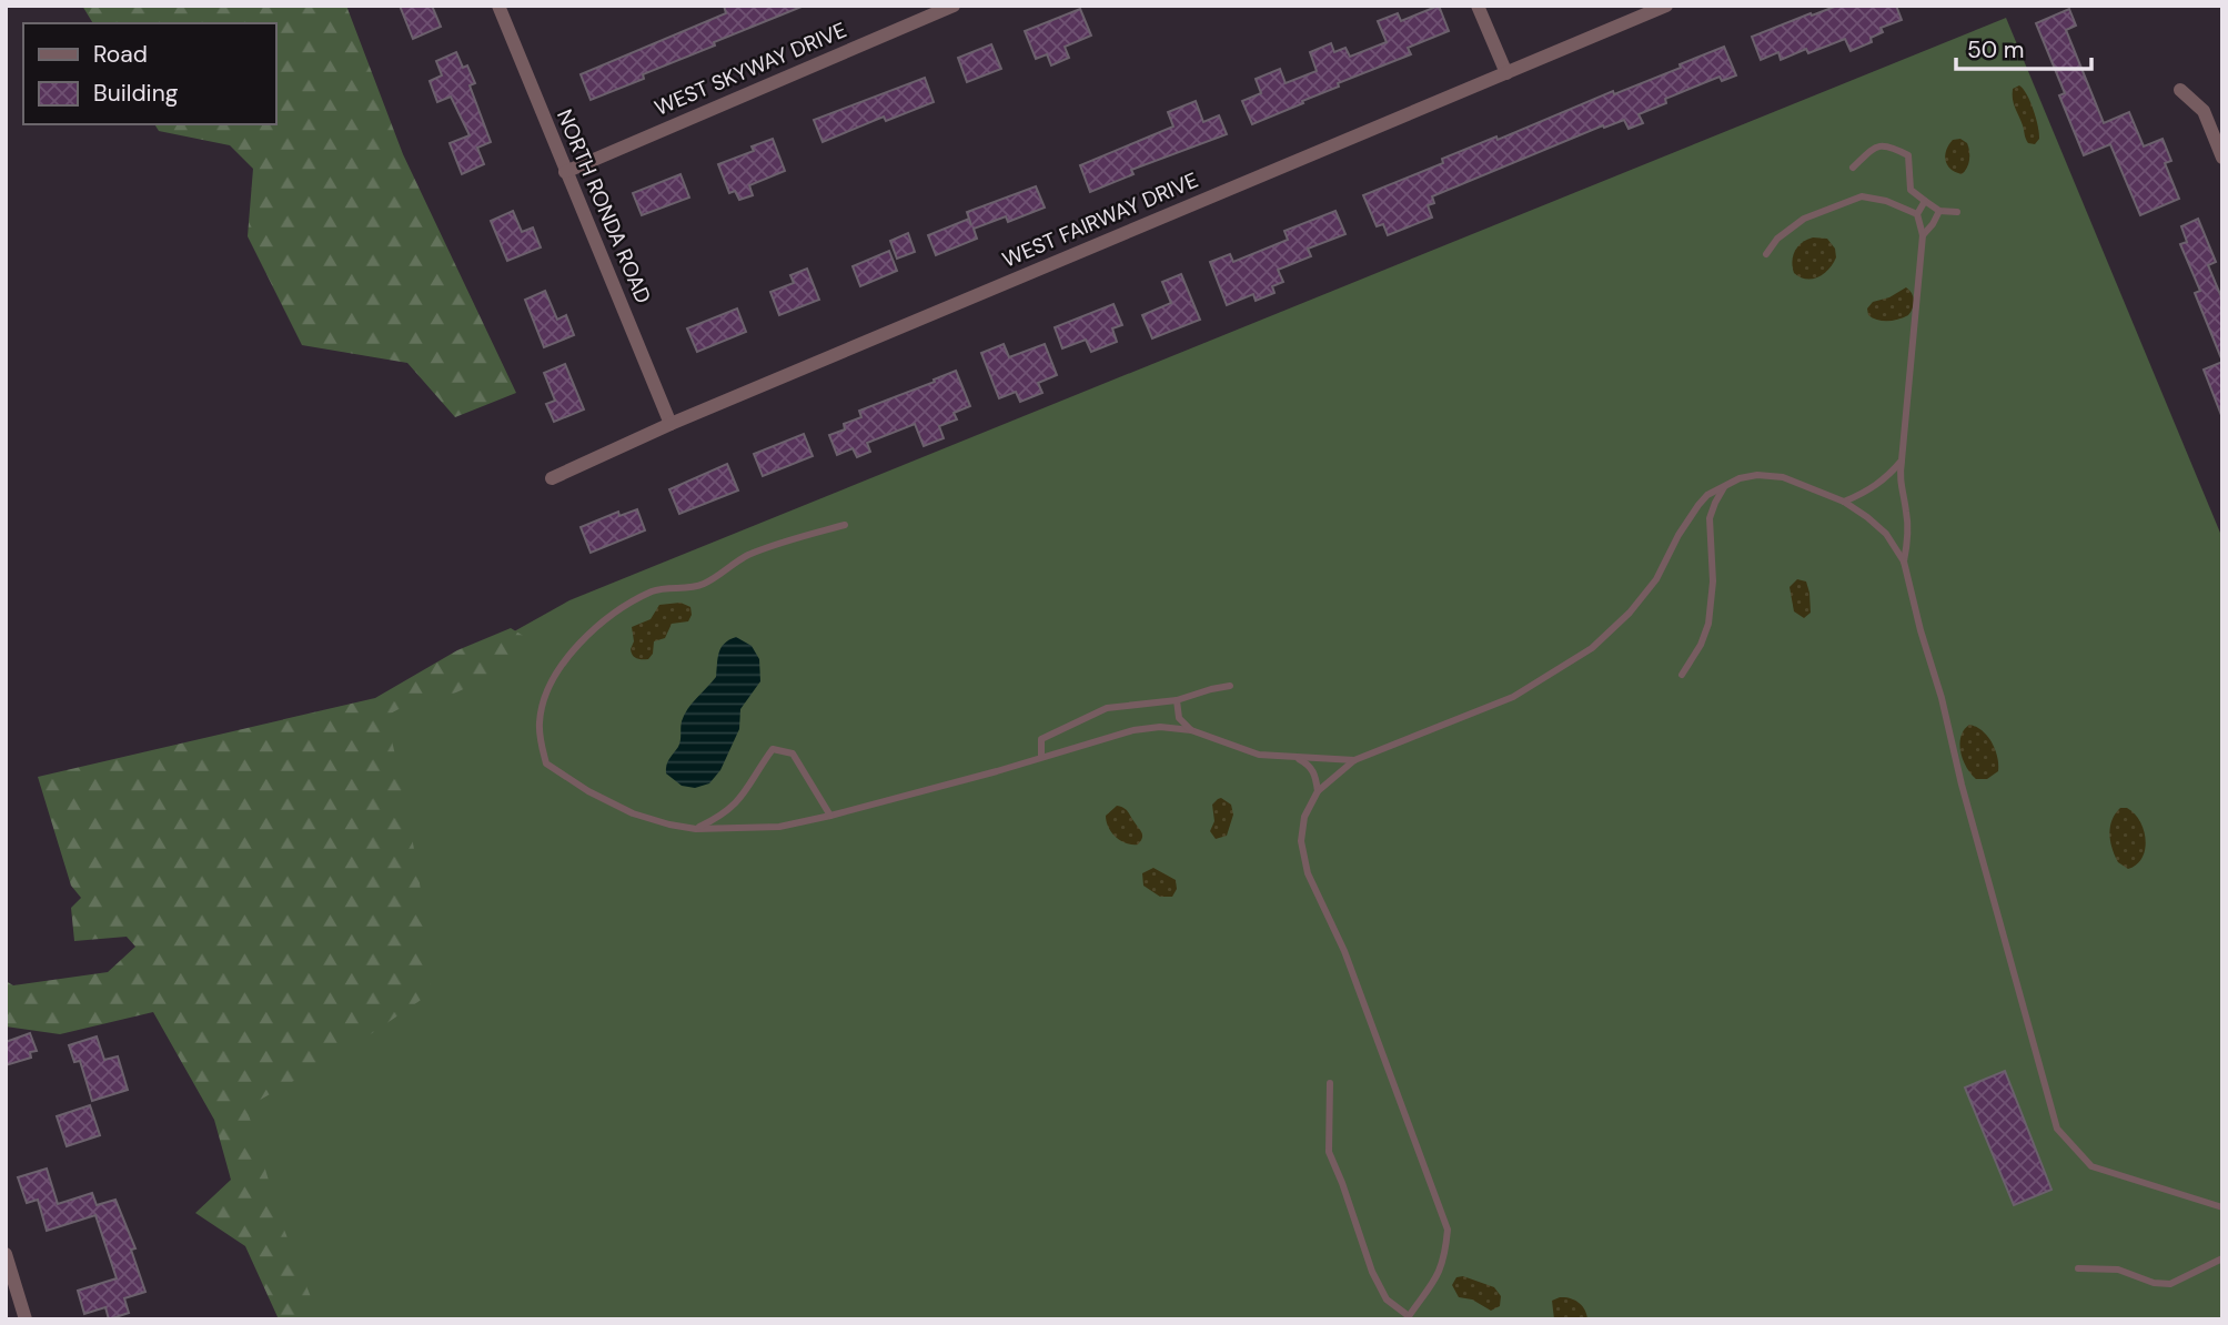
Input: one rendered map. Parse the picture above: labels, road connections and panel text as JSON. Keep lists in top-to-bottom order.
{
  "streets": {
    "street": ["WEST SKYWAY DRIVE", "NORTH RONDA ROAD", "WEST FAIRWAY DRIVE"]
  },
  "crossings": [
    ["WEST SKYWAY DRIVE", "NORTH RONDA ROAD"],
    ["NORTH RONDA ROAD", "WEST FAIRWAY DRIVE"]
  ],
  "legend": ["Road", "Building"],
  "scale_bar": "50 m"
}
